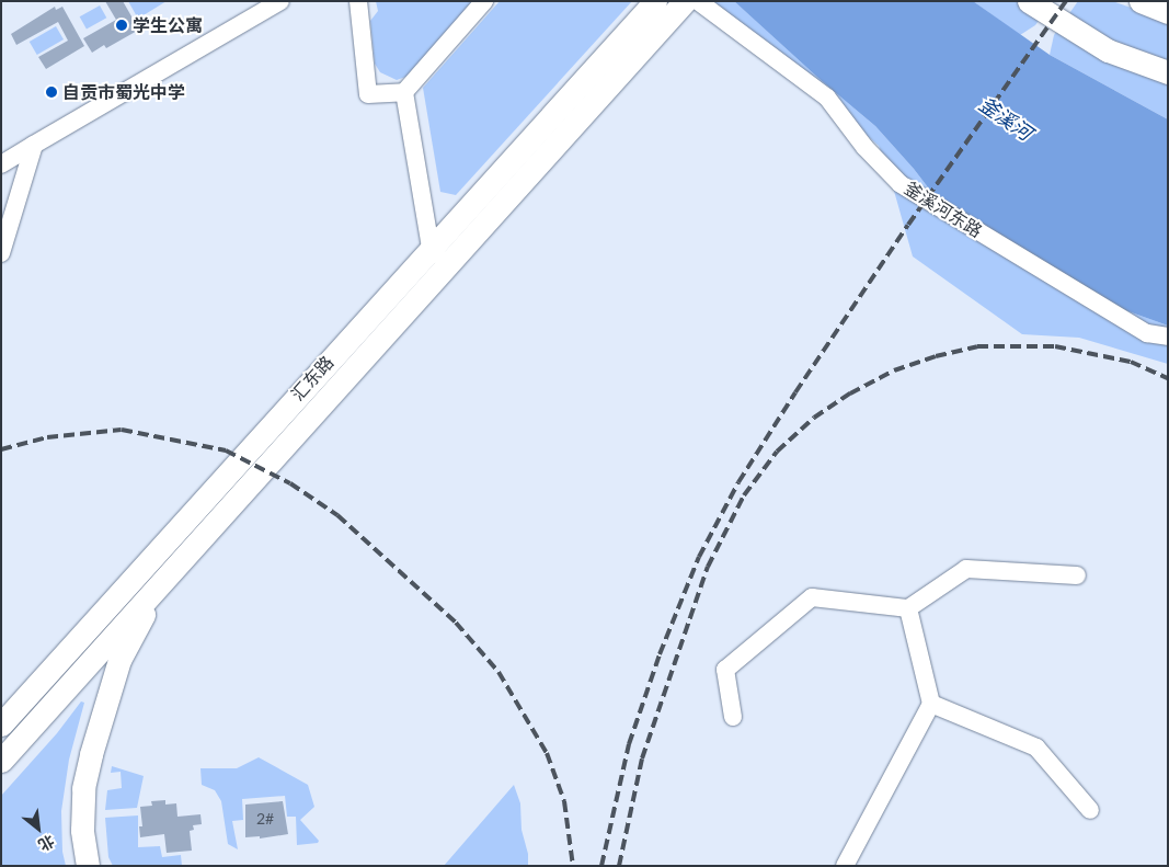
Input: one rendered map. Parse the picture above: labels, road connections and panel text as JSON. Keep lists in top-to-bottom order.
{
  "streets": {
    "main road": ["汇东路"],
    "street": ["釜溪河东路"]
  },
  "water": ["釜溪河"],
  "places": ["学生公寓", "自贡市蜀光中学"],
  "house_numbers": ["2#"],
  "north": "bottom right"
}
